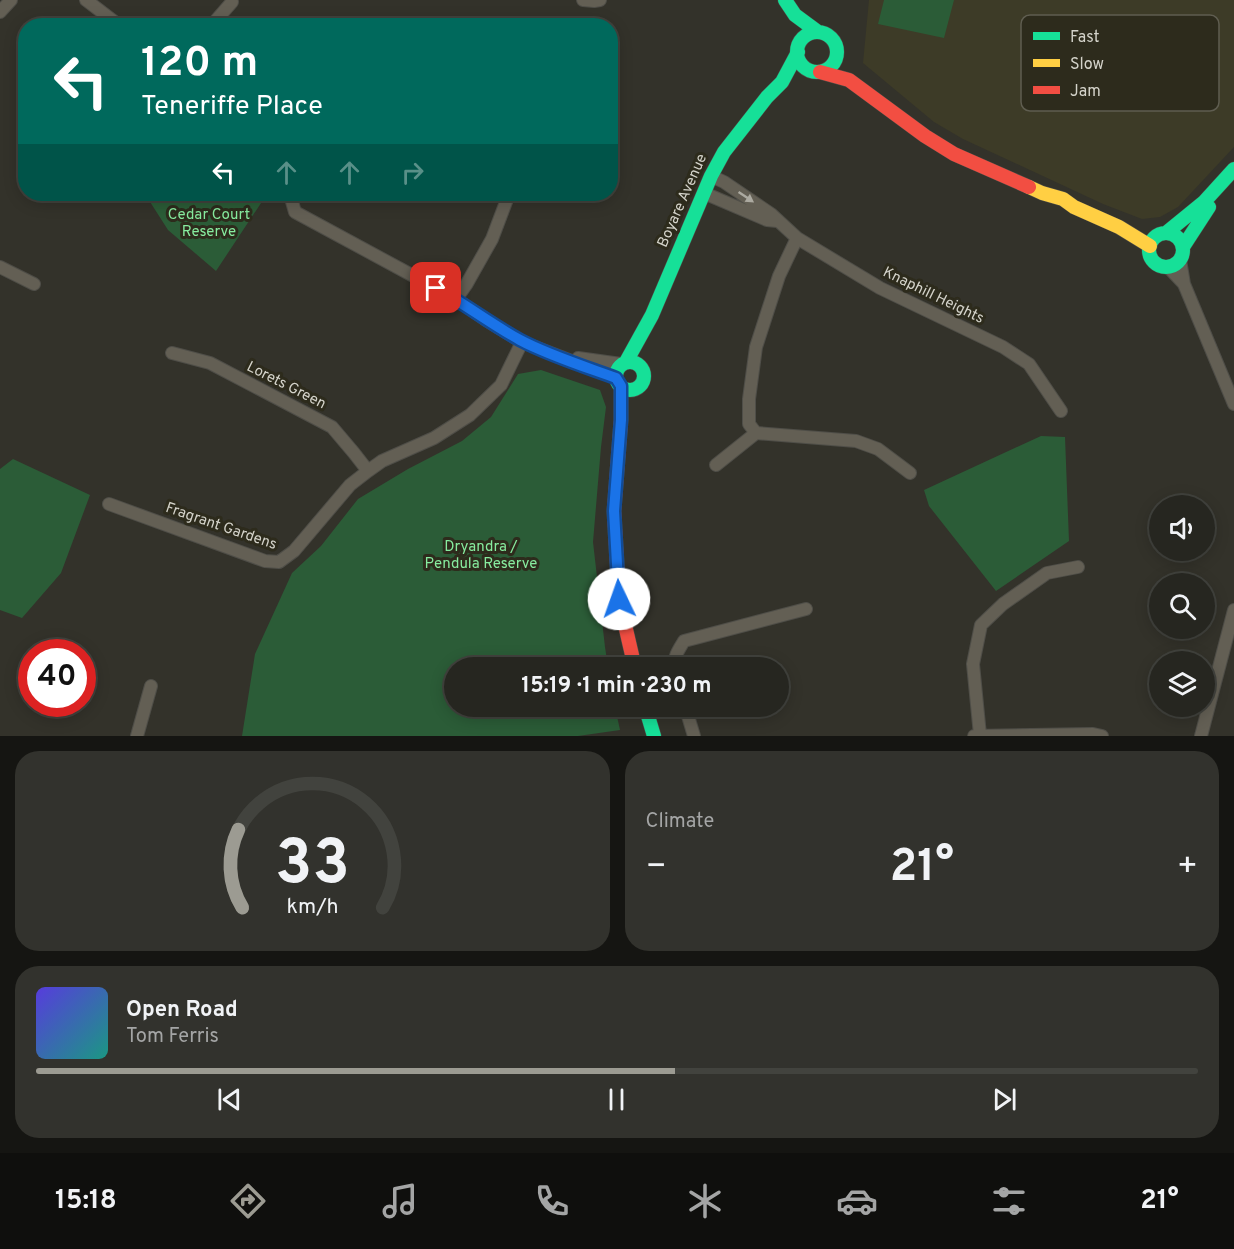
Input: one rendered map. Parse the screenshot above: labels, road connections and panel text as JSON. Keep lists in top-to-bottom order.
{
  "streets": {
    "street": [
      "Boyare Avenue",
      "Knaphill Heights",
      "Lorets Green",
      "Fragrant Gardens"
    ]
  },
  "crossings": [
    ["Boyare Avenue", "Knaphill Heights"],
    ["Lorets Green", "Fragrant Gardens"]
  ],
  "parks": ["Cedar Court Reserve", "Dryandra / Pendula Reserve"],
  "legend": ["Fast", "Slow", "Jam"],
  "page": {
    "turn": ["120 m", "Teneriffe Place"],
    "limit": "40",
    "trip": "15:19 · 1 min · 230 m",
    "tile": "Climate",
    "heat": ["−", "21°", "+"],
    "song": ["Open Road", "Tom Ferris"],
    "tabs": ["15:18", "21°"],
    "gauge": ["33", "km/h"]
  }
}
